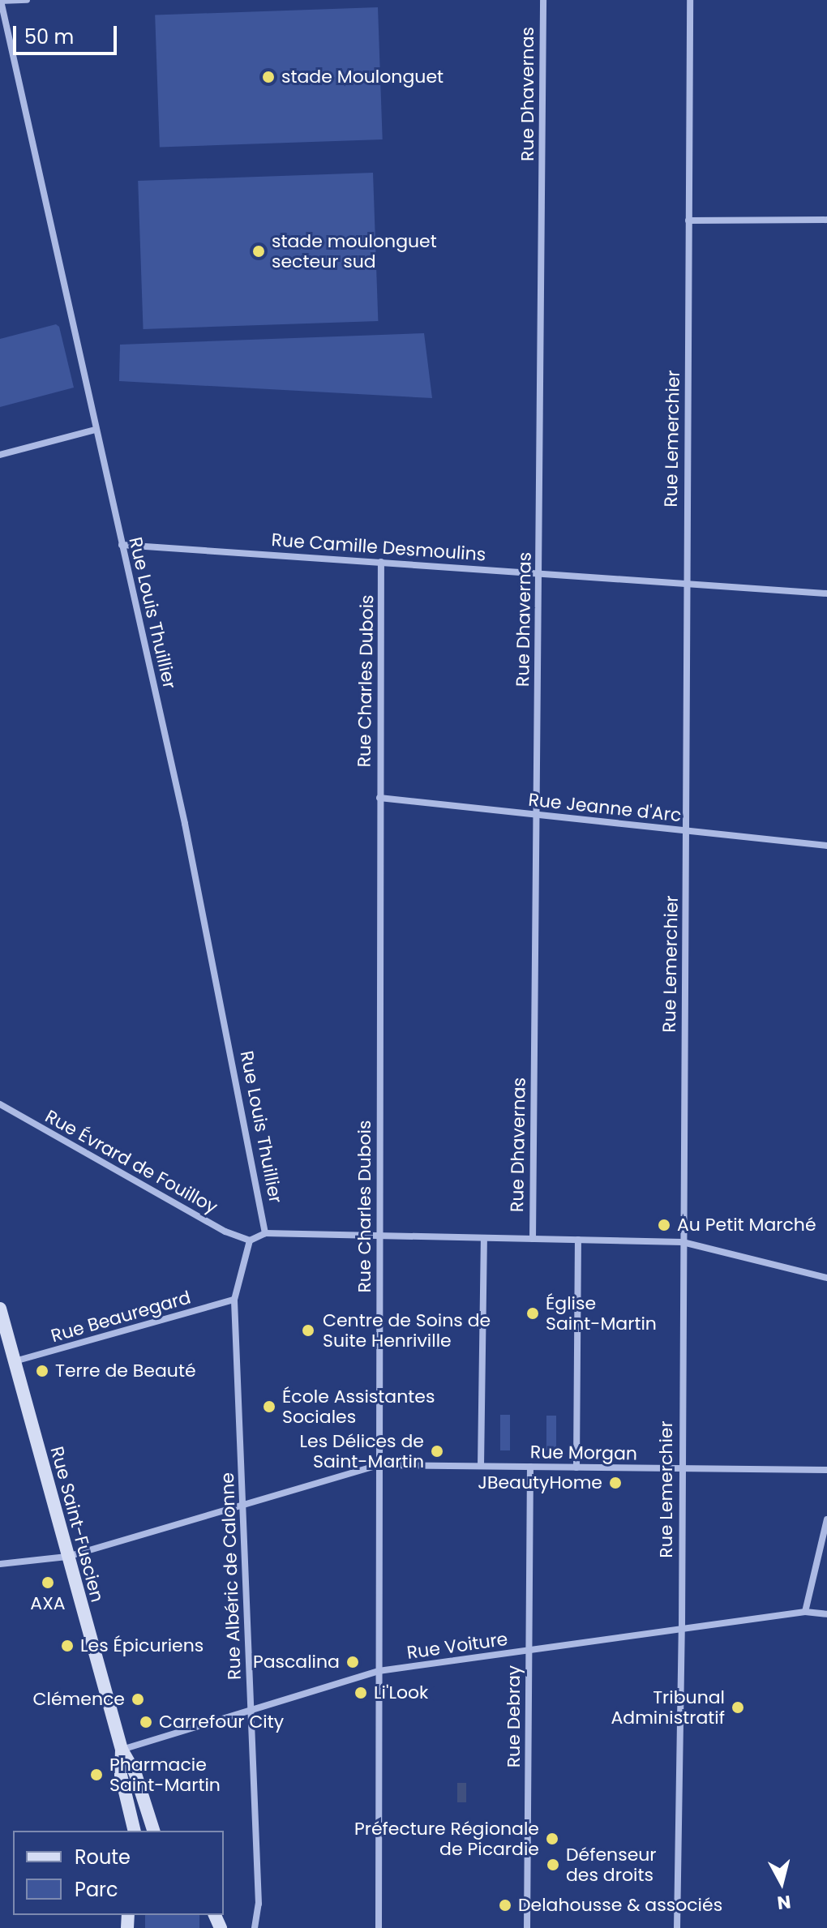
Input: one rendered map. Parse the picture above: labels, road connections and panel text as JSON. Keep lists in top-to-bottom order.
{
  "streets": {
    "main road": ["Rue Saint-Fuscien"],
    "street": [
      "Rue Dhavernas",
      "Rue Lemerchier",
      "Rue Camille Desmoulins",
      "Rue Louis Thuillier",
      "Rue Charles Dubois",
      "Rue Jeanne d'Arc",
      "Rue Évrard de Fouilloy",
      "Rue Beauregard",
      "Rue Morgan",
      "Rue Albéric de Calonne",
      "Rue Voiture",
      "Rue Debray"
    ]
  },
  "crossings": [
    ["Rue Dhavernas", "Rue Camille Desmoulins"],
    ["Rue Dhavernas", "Rue Jeanne d'Arc"],
    ["Rue Lemerchier", "Rue Camille Desmoulins"],
    ["Rue Lemerchier", "Rue Jeanne d'Arc"],
    ["Rue Lemerchier", "Rue Morgan"],
    ["Rue Lemerchier", "Rue Voiture"],
    ["Rue Camille Desmoulins", "Rue Louis Thuillier"],
    ["Rue Camille Desmoulins", "Rue Charles Dubois"],
    ["Rue Charles Dubois", "Rue Jeanne d'Arc"],
    ["Rue Charles Dubois", "Rue Morgan"],
    ["Rue Charles Dubois", "Rue Voiture"],
    ["Rue Évrard de Fouilloy", "Rue Albéric de Calonne"],
    ["Rue Beauregard", "Rue Saint-Fuscien"],
    ["Rue Beauregard", "Rue Albéric de Calonne"],
    ["Rue Morgan", "Rue Saint-Fuscien"],
    ["Rue Morgan", "Rue Albéric de Calonne"],
    ["Rue Morgan", "Rue Debray"],
    ["Rue Saint-Fuscien", "Rue Voiture"],
    ["Rue Albéric de Calonne", "Rue Voiture"],
    ["Rue Voiture", "Rue Debray"]
  ],
  "places": [
    "stade Moulonguet",
    "stade moulonguet secteur sud",
    "Au Petit Marché",
    "Église Saint-Martin",
    "Centre de Soins de Suite Henriville",
    "Terre de Beauté",
    "École Assistantes Sociales",
    "Les Délices de Saint-Martin",
    "JBeautyHome",
    "AXA",
    "Les Épicuriens",
    "Pascalina",
    "Li'Look",
    "Clémence",
    "Tribunal Administratif",
    "Carrefour City",
    "Pharmacie Saint-Martin",
    "Préfecture Régionale de Picardie",
    "Défenseur des droits",
    "Delahousse & associés"
  ],
  "legend": ["Route", "Parc"],
  "scale_bar": "50 m",
  "north": "bottom"
}
